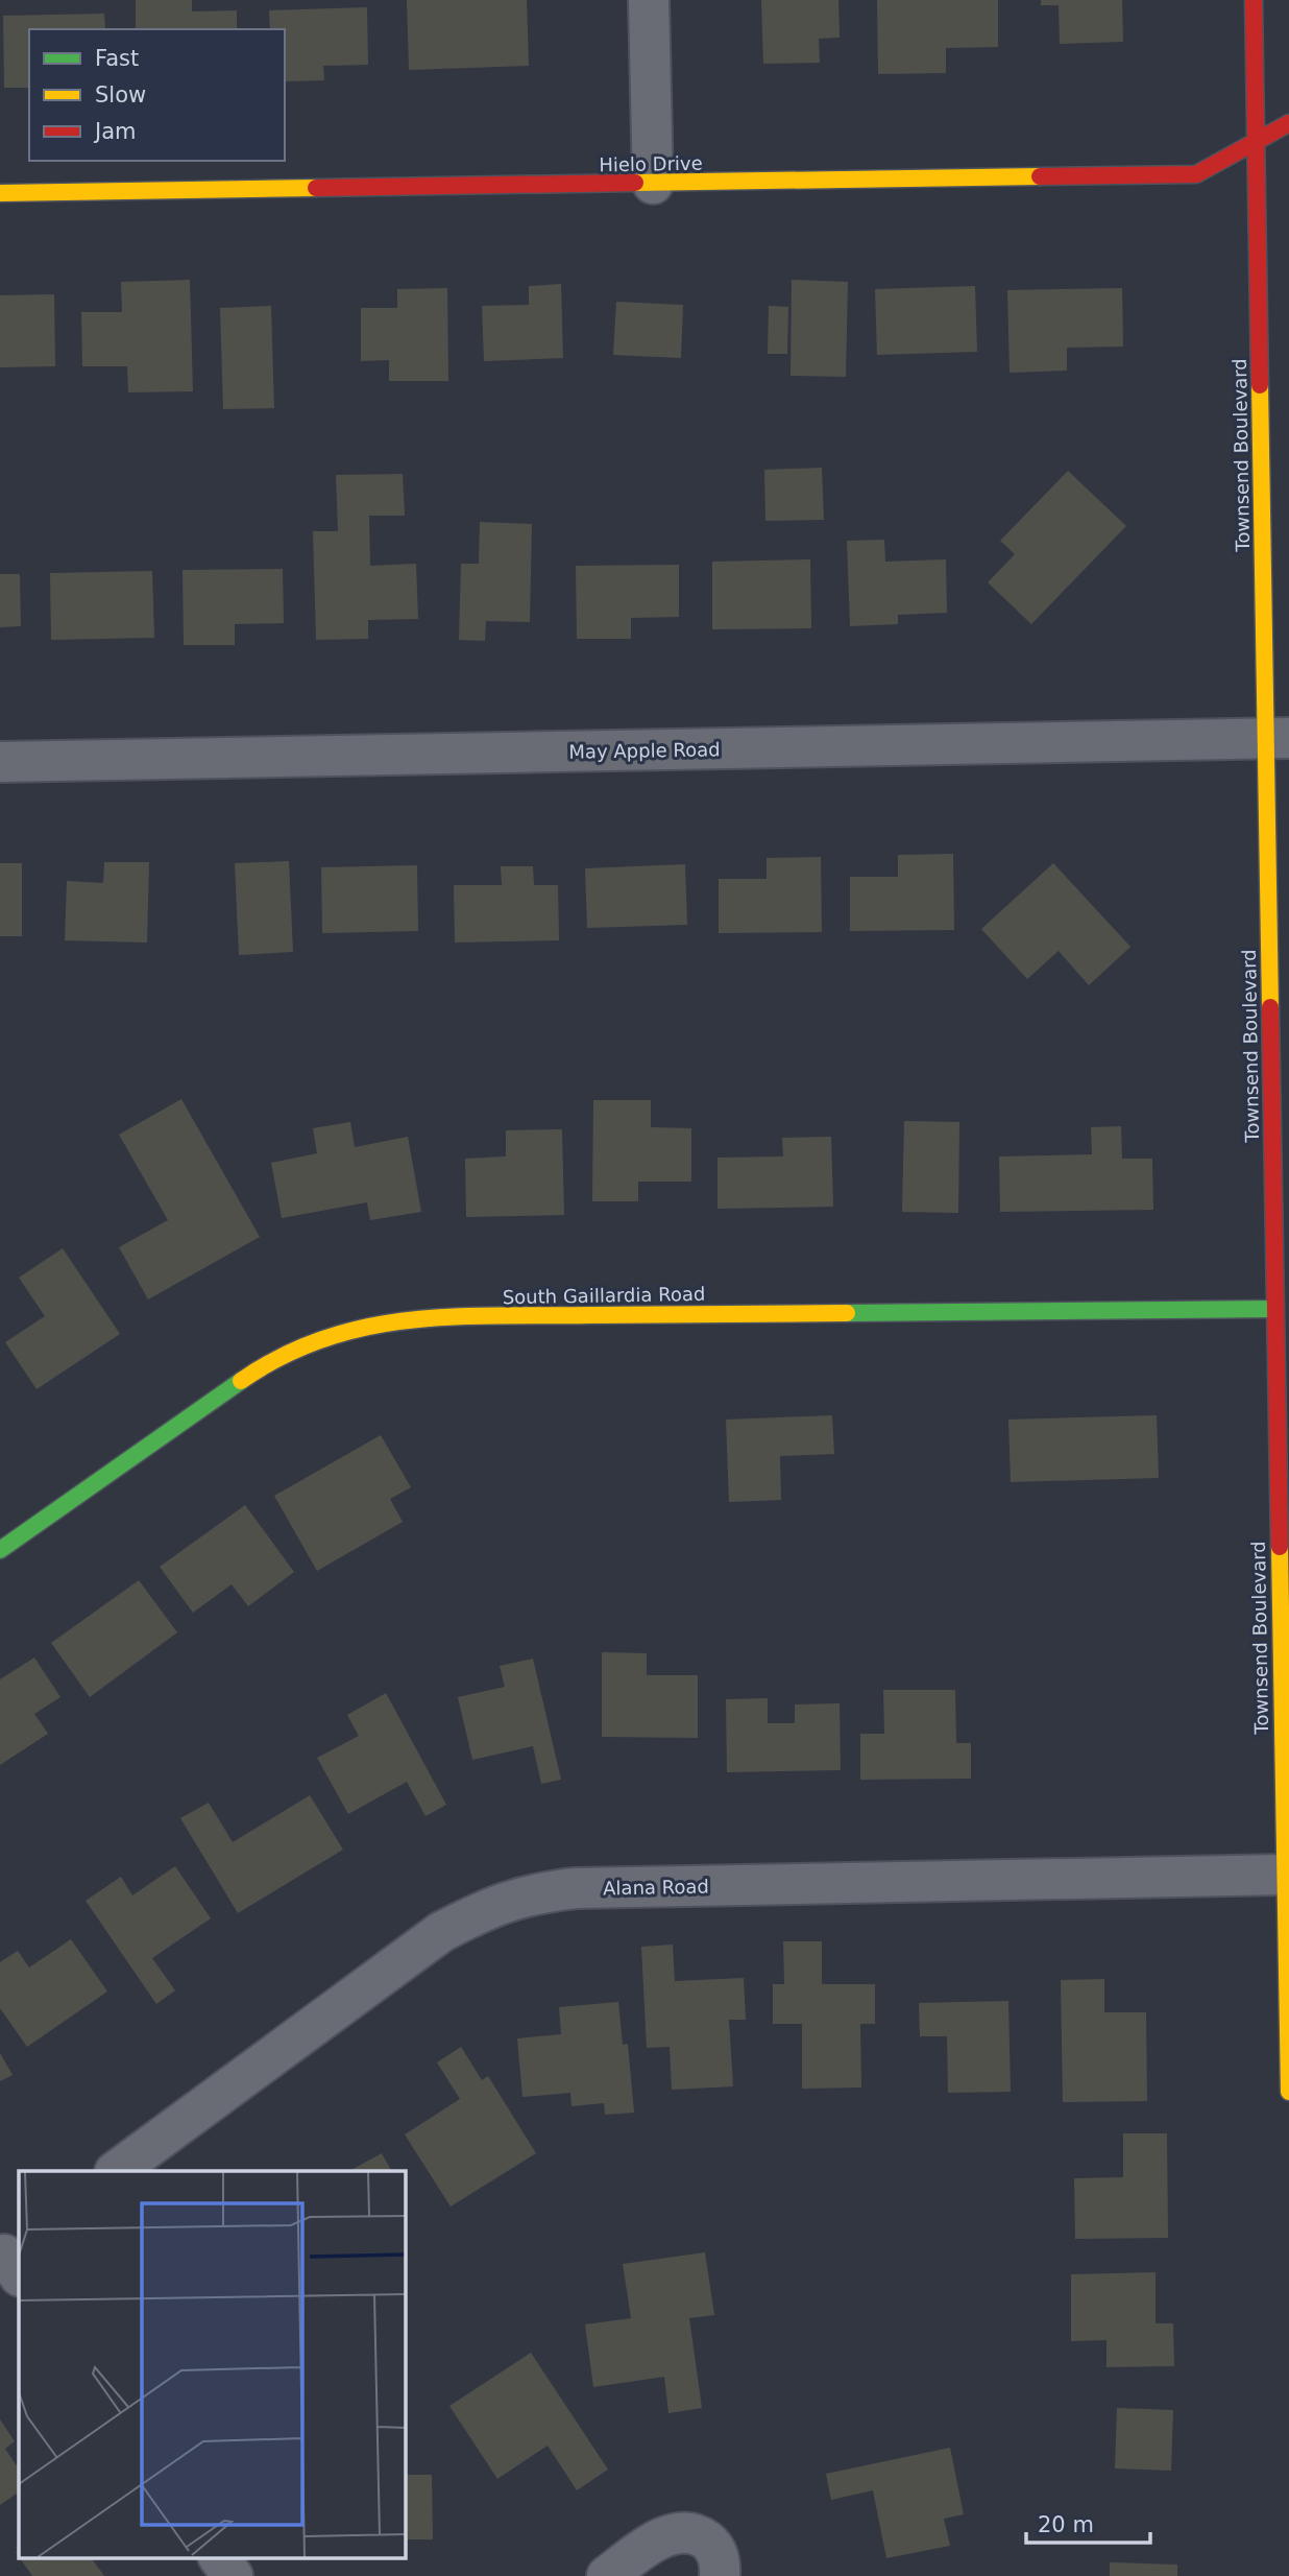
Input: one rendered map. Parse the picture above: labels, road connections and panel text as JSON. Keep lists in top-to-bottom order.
{
  "streets": {
    "street": [
      "Hielo Drive",
      "Townsend Boulevard",
      "May Apple Road",
      "South Gaillardia Road",
      "Alana Road"
    ]
  },
  "crossings": [
    ["Hielo Drive", "Townsend Boulevard"],
    ["Townsend Boulevard", "May Apple Road"],
    ["Townsend Boulevard", "South Gaillardia Road"],
    ["Townsend Boulevard", "Alana Road"]
  ],
  "legend": ["Fast", "Slow", "Jam"],
  "scale_bar": "20 m"
}
